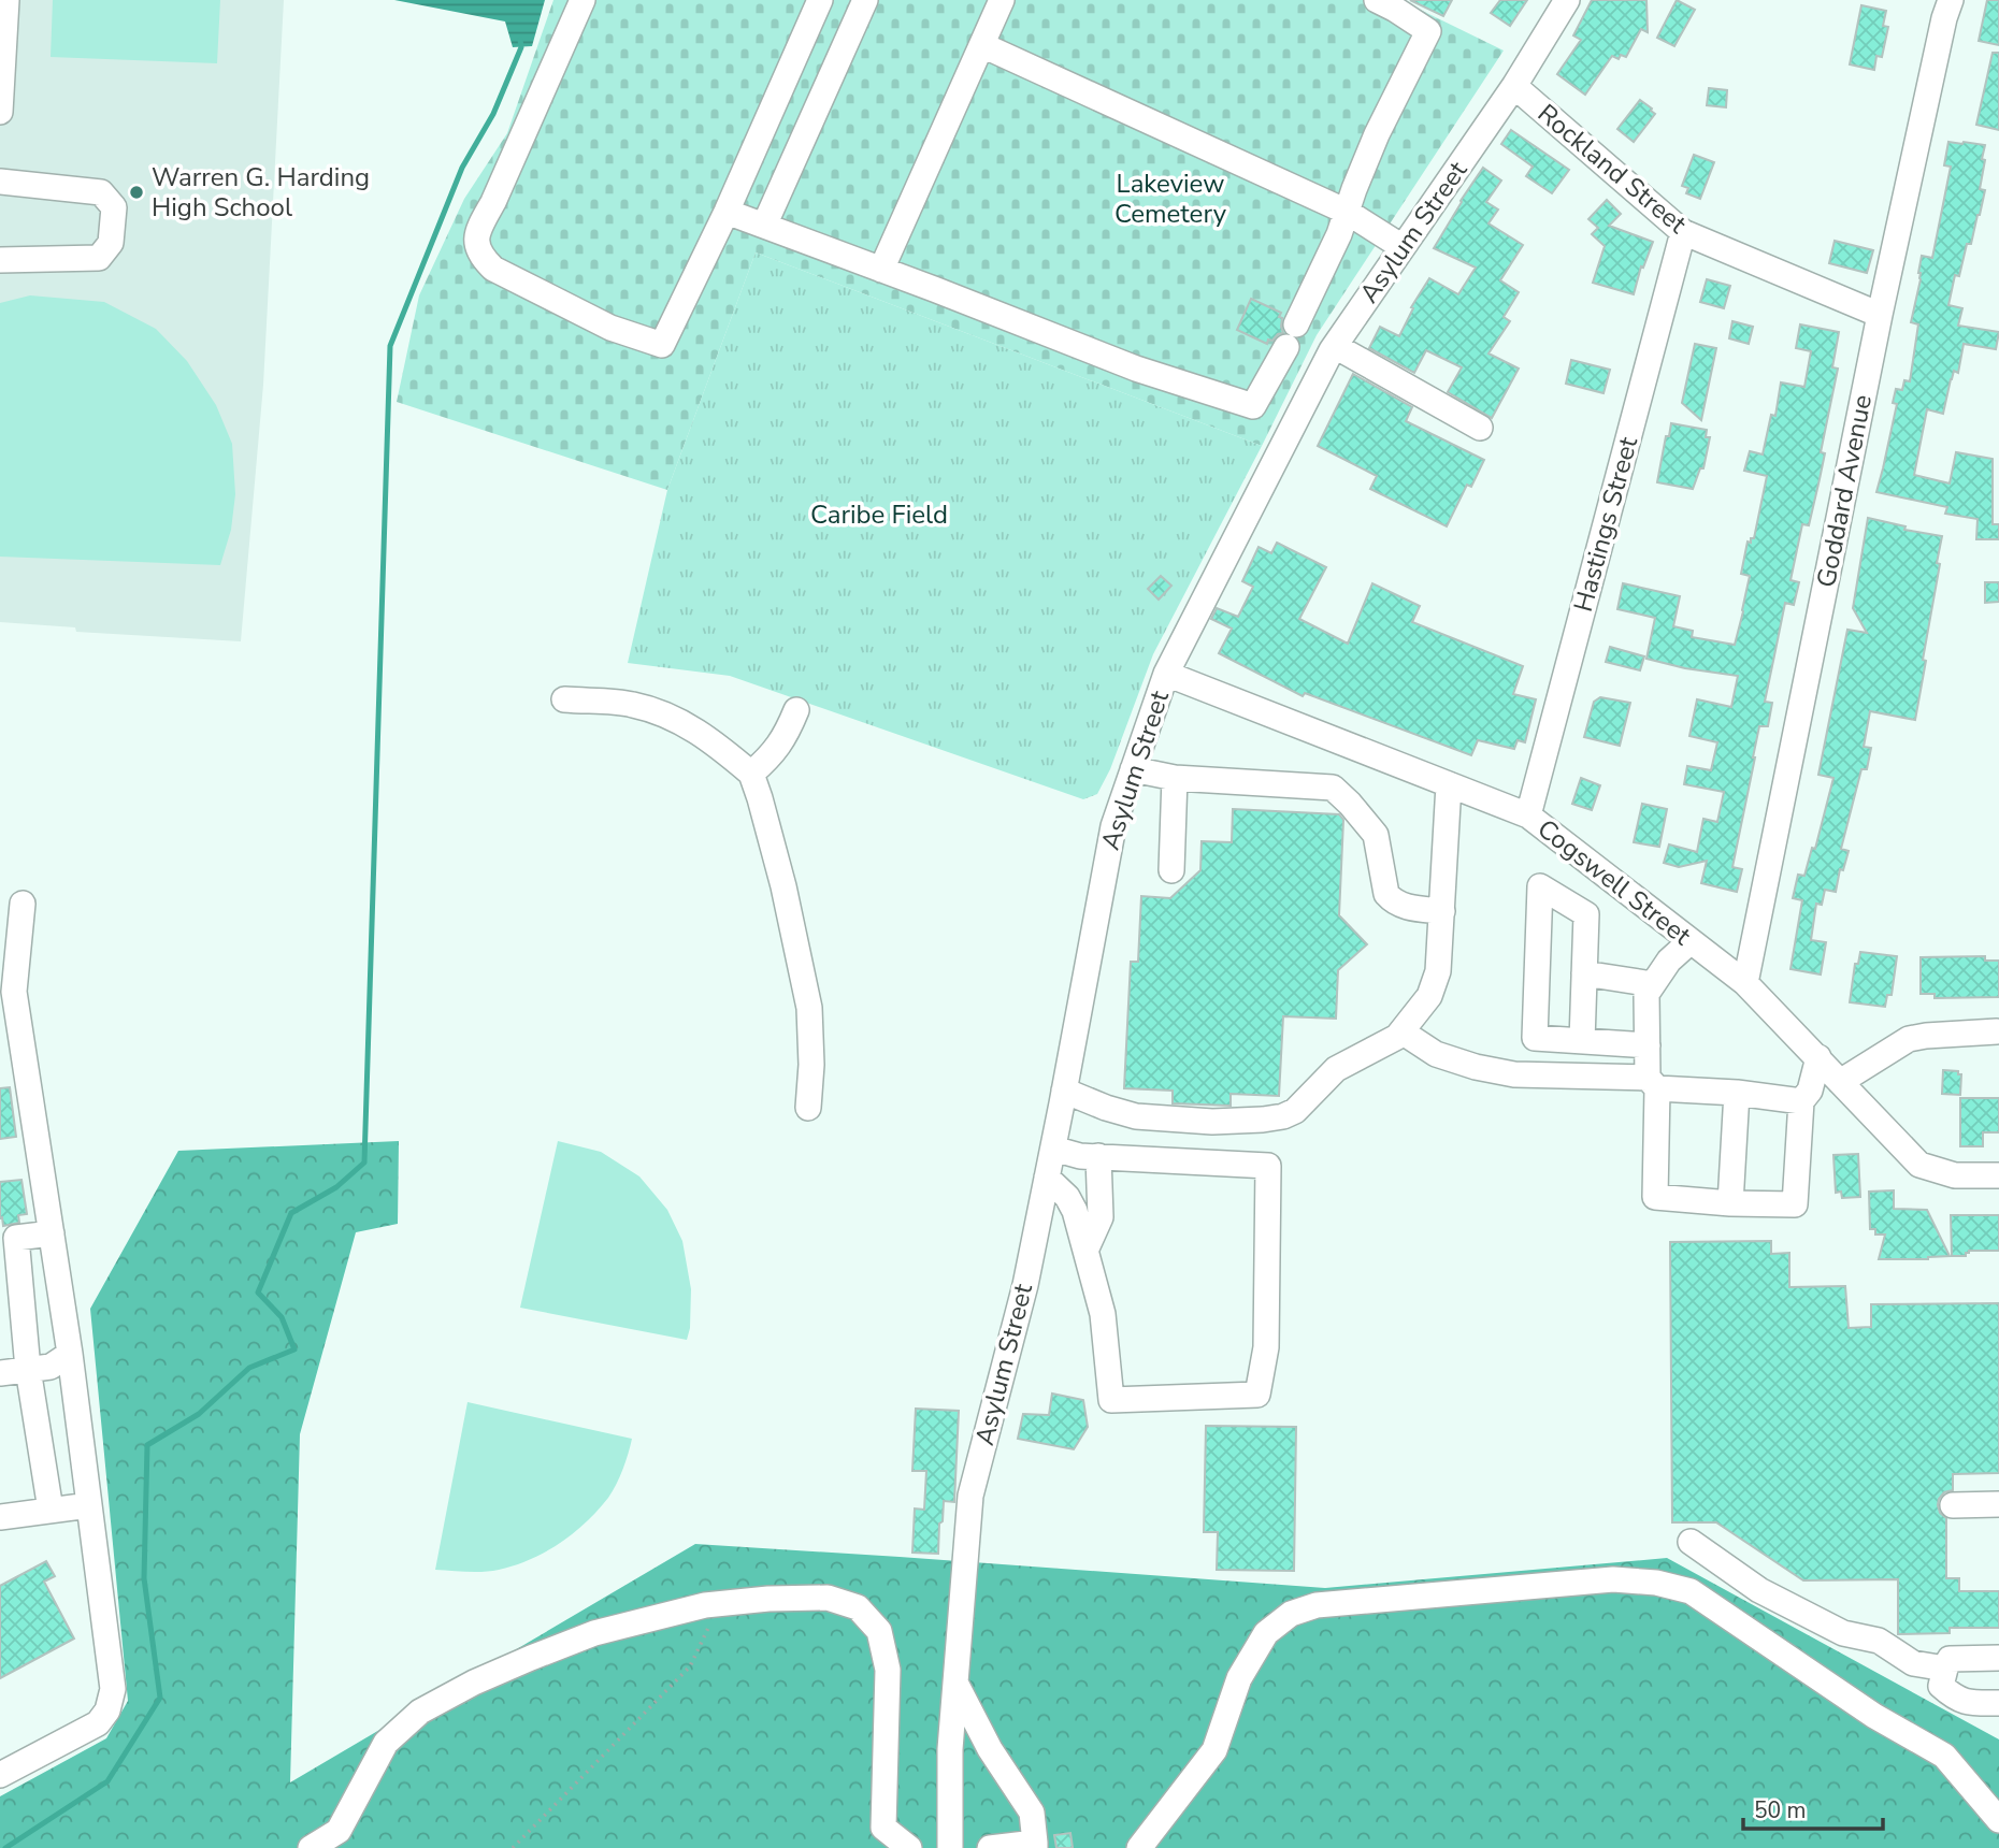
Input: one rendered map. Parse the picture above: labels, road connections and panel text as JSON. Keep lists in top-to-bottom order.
{
  "streets": {
    "street": [
      "Rockland Street",
      "Asylum Street",
      "Goddard Avenue",
      "Hastings Street",
      "Cogswell Street"
    ]
  },
  "crossings": [
    ["Rockland Street", "Asylum Street"],
    ["Rockland Street", "Goddard Avenue"],
    ["Rockland Street", "Hastings Street"],
    ["Asylum Street", "Cogswell Street"],
    ["Goddard Avenue", "Cogswell Street"],
    ["Hastings Street", "Cogswell Street"]
  ],
  "parks": ["Lakeview Cemetery", "Caribe Field"],
  "places": ["Warren G. Harding High School"],
  "scale_bar": "50 m"
}
